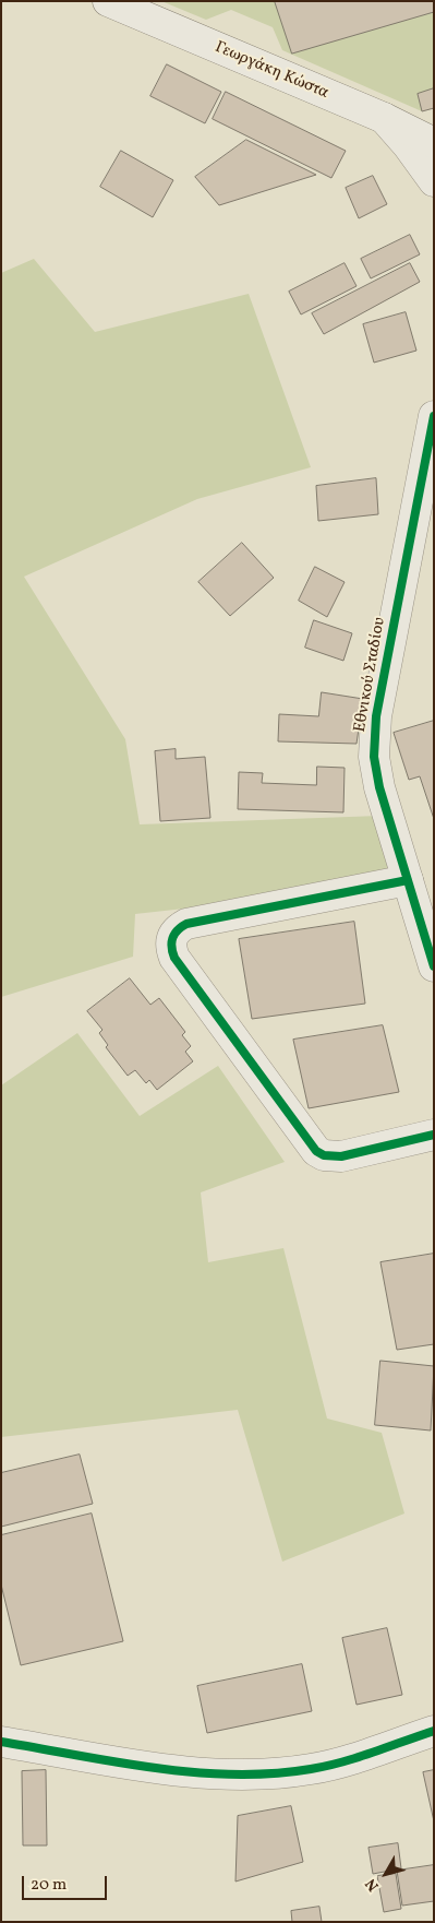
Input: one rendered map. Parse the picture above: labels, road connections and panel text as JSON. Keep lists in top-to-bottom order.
{
  "streets": {
    "street": ["Γεωργάκη Κώστα", "Εθνικού Σταδίου"]
  },
  "scale_bar": "20 m",
  "north": "bottom left"
}
